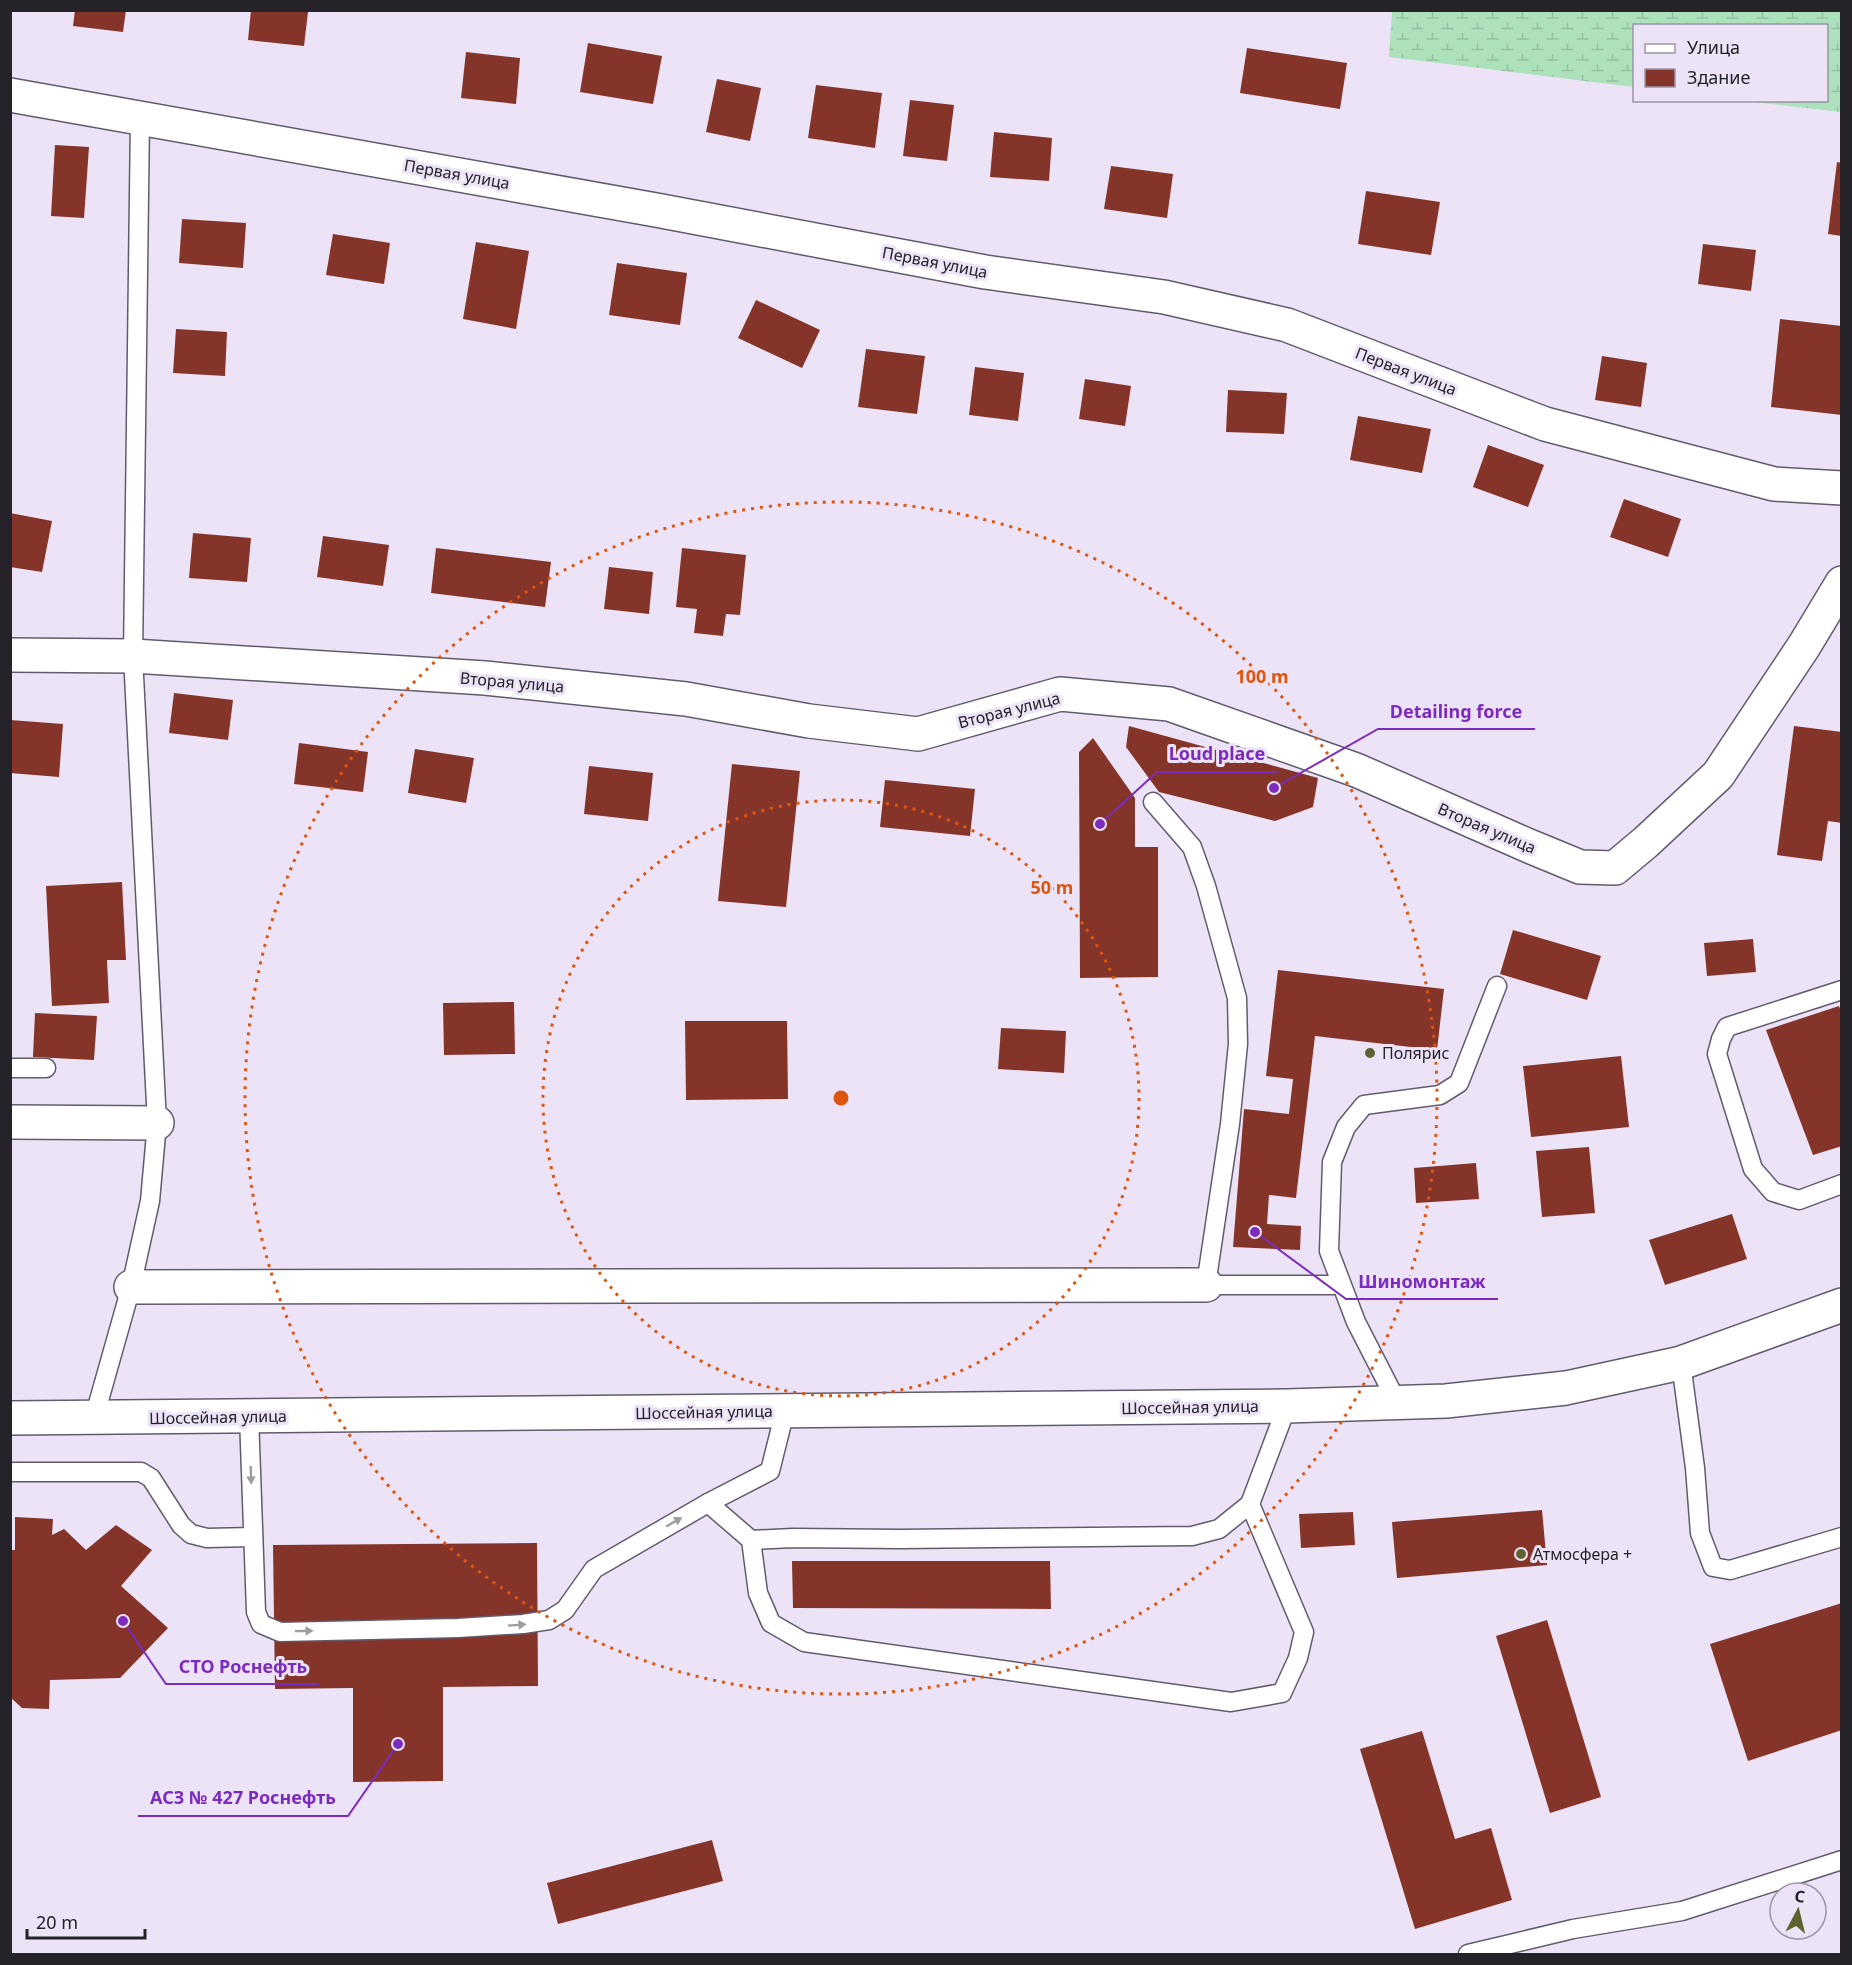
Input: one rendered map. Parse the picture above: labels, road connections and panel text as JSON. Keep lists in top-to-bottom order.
{
  "streets": {
    "street": ["Первая улица", "Вторая улица", "Шоссейная улица"]
  },
  "places": [
    "Detailing force",
    "Loud place",
    "Полярис",
    "Шиномонтаж",
    "Атмосфера +",
    "СТО Роснефть",
    "АСЗ № 427 Роснефть"
  ],
  "legend": ["Улица", "Здание"],
  "scale_bar": "20 m",
  "north": "top",
  "rings": ["100 m", "50 m"]
}
